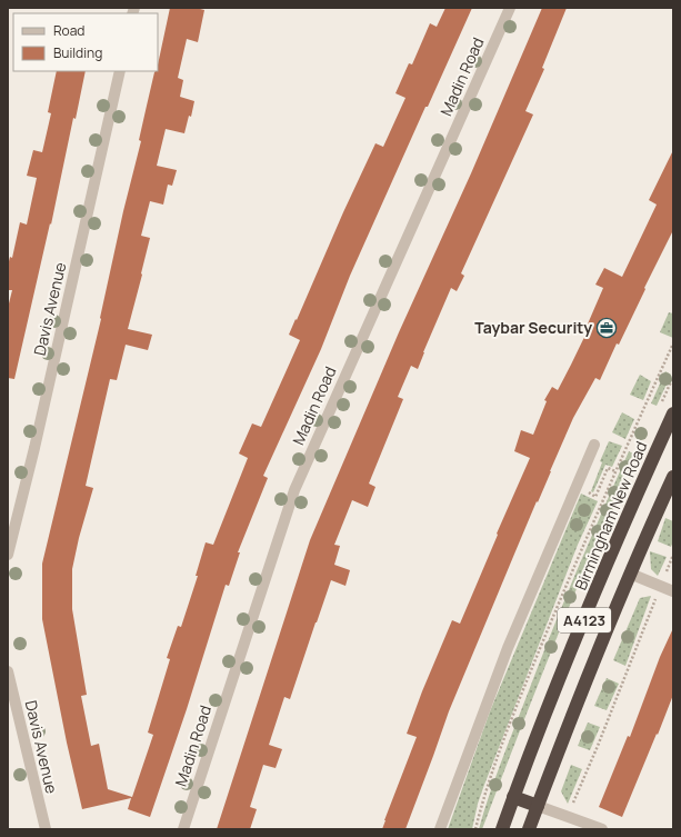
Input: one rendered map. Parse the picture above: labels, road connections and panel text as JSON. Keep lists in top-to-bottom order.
{
  "streets": {
    "highway": ["Birmingham New Road", "A4123"],
    "street": ["Madin Road", "Davis Avenue"]
  },
  "places": {
    "office": ["Taybar Security"]
  },
  "legend": ["Road", "Building"]
}
